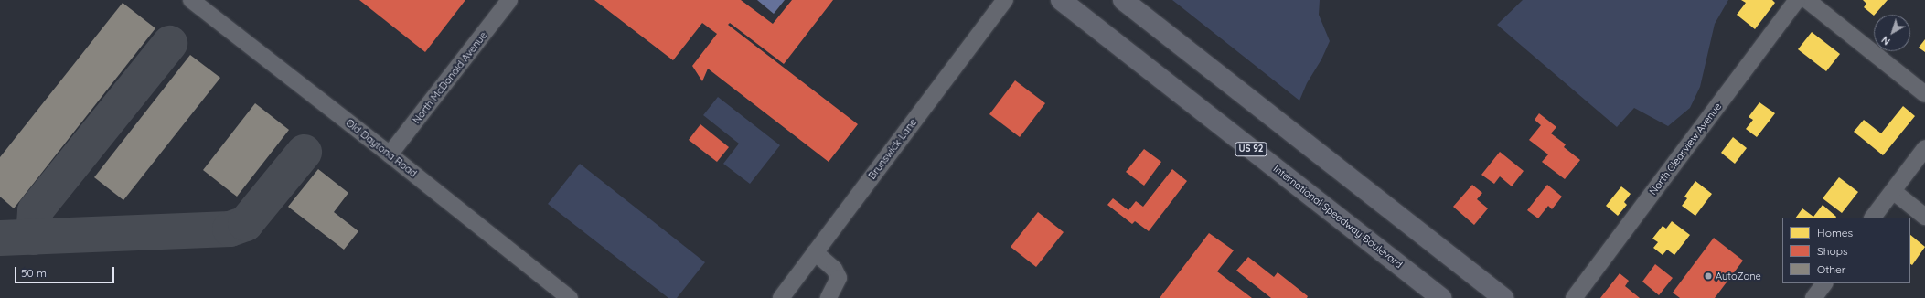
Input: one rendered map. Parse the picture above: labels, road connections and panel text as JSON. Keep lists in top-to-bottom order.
{
  "streets": {
    "main road": ["US 92", "International Speedway Boulevard"],
    "street": [
      "North McDonald Avenue",
      "Old Daytona Road",
      "Brunswick Lane",
      "North Clearview Avenue"
    ]
  },
  "crossings": [
    ["North McDonald Avenue", "Old Daytona Road"]
  ],
  "places": ["AutoZone"],
  "legend": ["Homes", "Shops", "Other"],
  "scale_bar": "50 m",
  "north": "bottom left"
}
